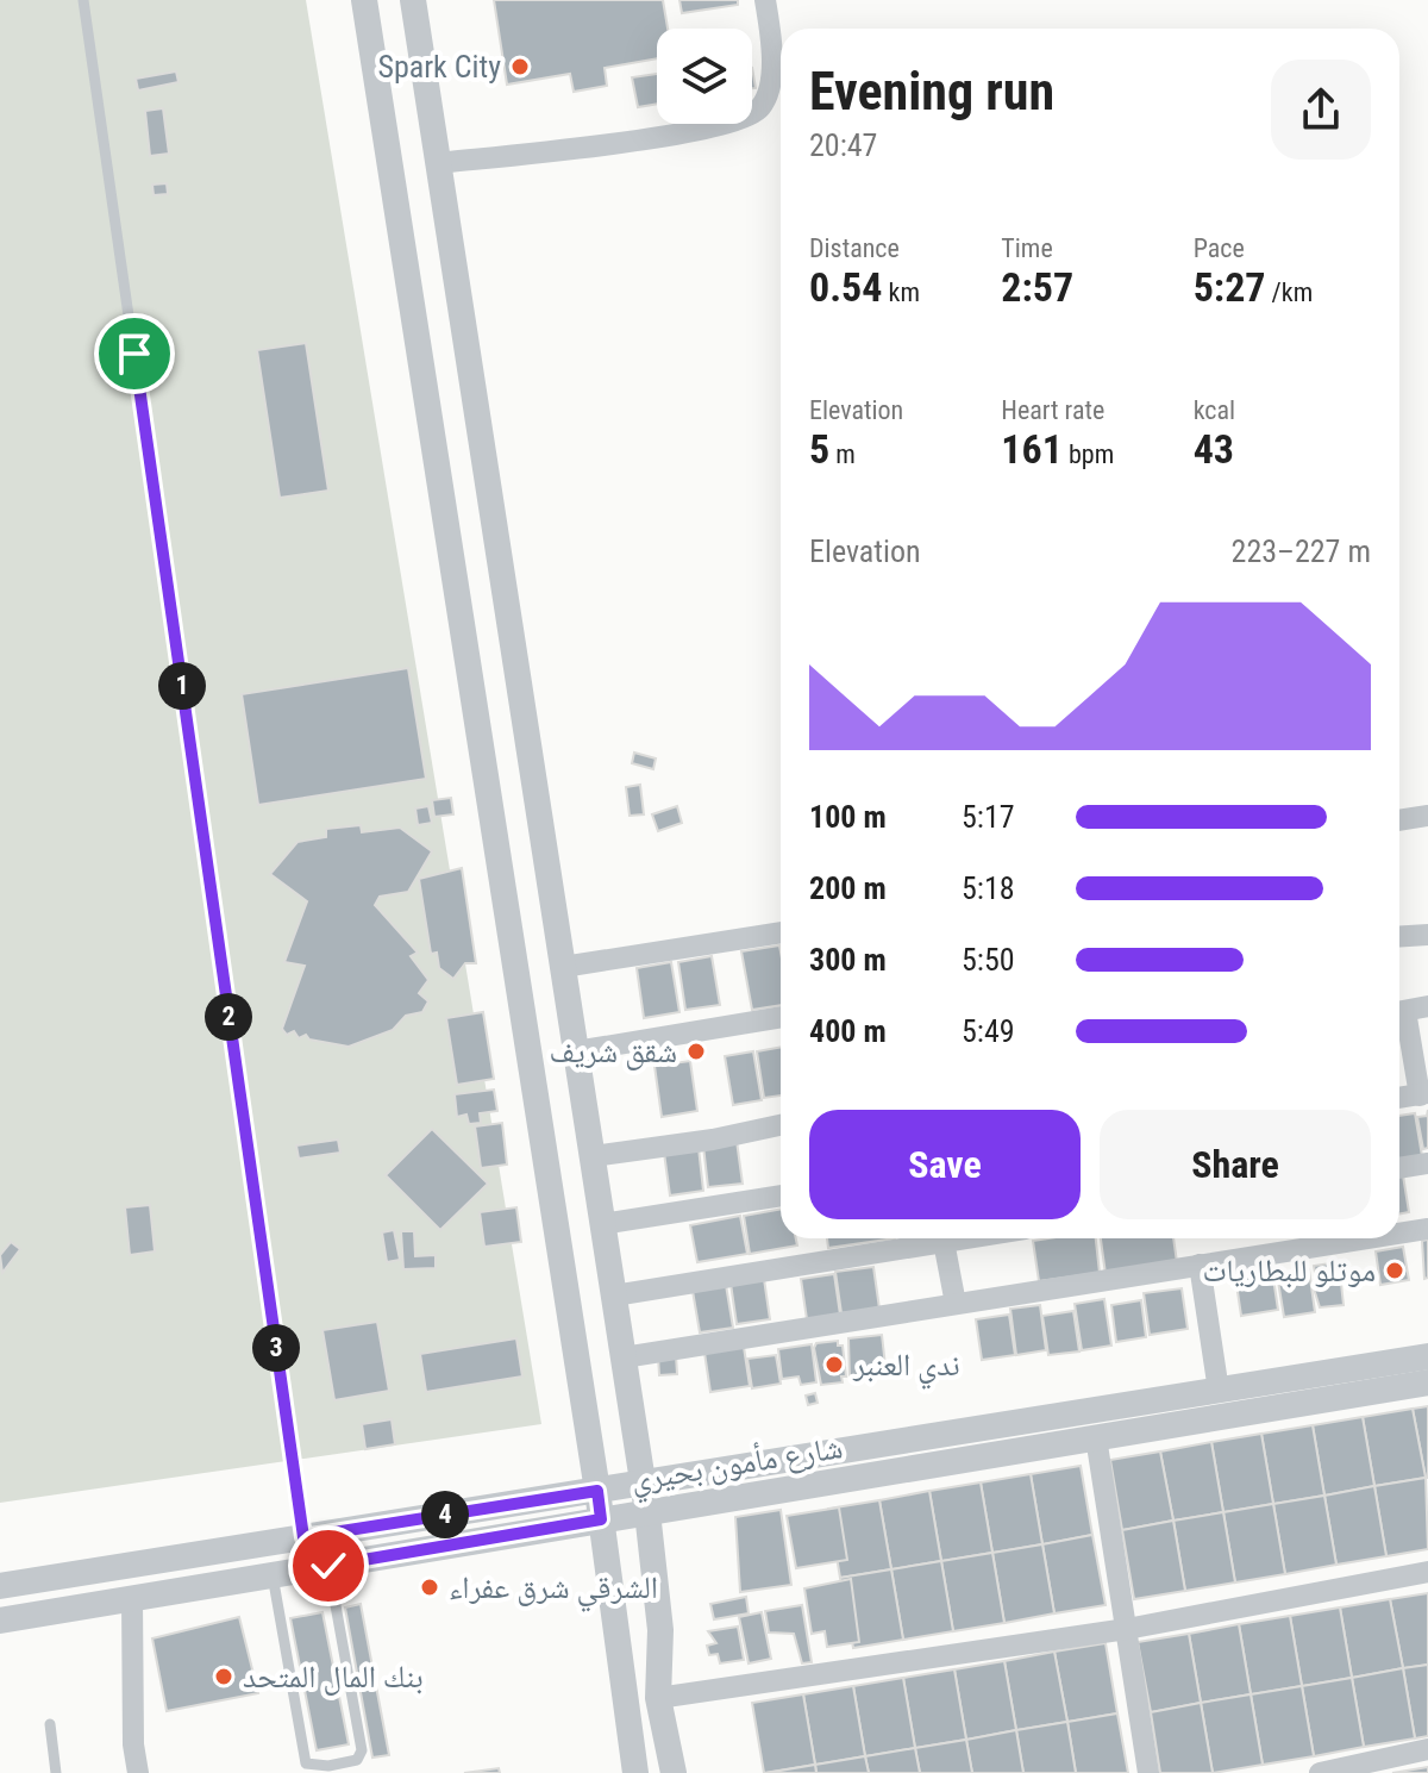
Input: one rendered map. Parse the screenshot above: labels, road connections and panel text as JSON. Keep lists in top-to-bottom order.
{
  "streets": {
    "street": ["شارع مأمون بحيري"]
  },
  "places": [
    "Spark City",
    "شقق شريف",
    "موتلو للبطاريات",
    "ندي العنبر",
    "الشرقي شرق عفراء",
    "بنك المال المتحد"
  ],
  "page": {
    "heading": ["Evening run", "20:47"],
    "stats": [
      ["Distance", "0.54 km"],
      ["Time", "2:57"],
      ["Pace", "5:27 /km"],
      ["Elevation", "5 m"],
      ["Heart rate", "161 bpm"],
      ["kcal", "43"]
    ],
    "chart": ["Elevation", "223–227 m"],
    "pins": [
      "1",
      "2",
      "3",
      "4"
    ],
    "list": [
      {
        "name": "100 m",
        "note": "5:17"
      },
      {
        "name": "200 m",
        "note": "5:18"
      },
      {
        "name": "300 m",
        "note": "5:50"
      },
      {
        "name": "400 m",
        "note": "5:49"
      }
    ],
    "buttons": ["Save", "Share"]
  }
}
